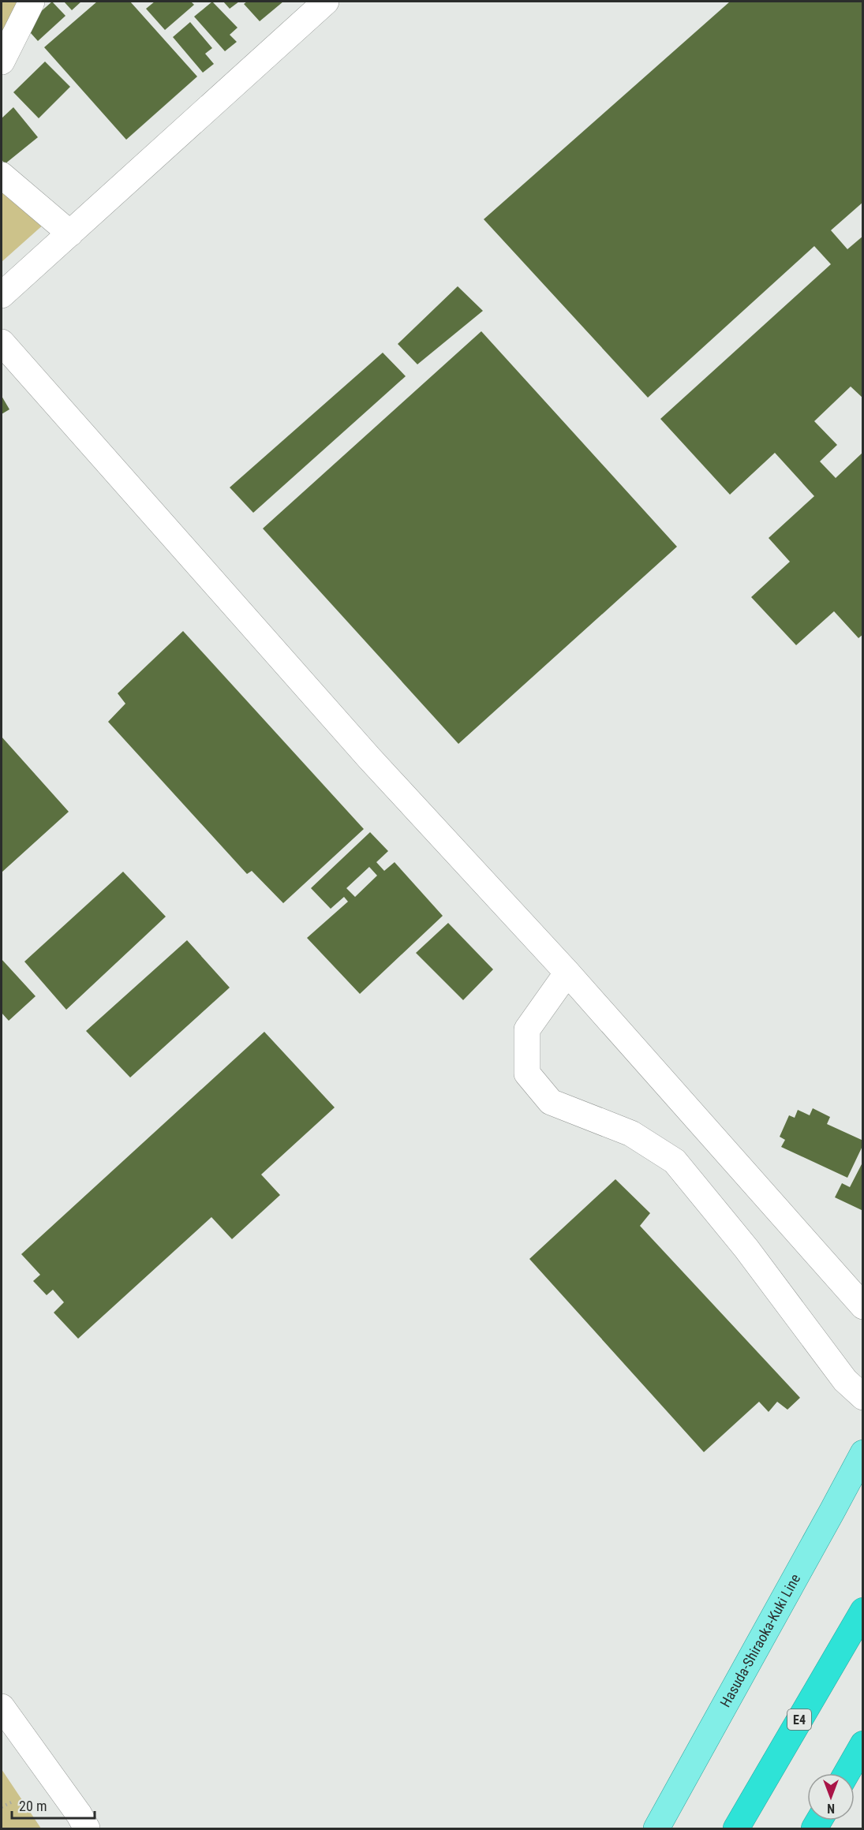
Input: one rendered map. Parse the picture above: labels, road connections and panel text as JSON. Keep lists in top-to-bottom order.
{
  "streets": {
    "highway": ["E4"],
    "main road": ["Hasuda-Shiraoka-Kuki Line"]
  },
  "scale_bar": "20 m",
  "north": "bottom"
}
